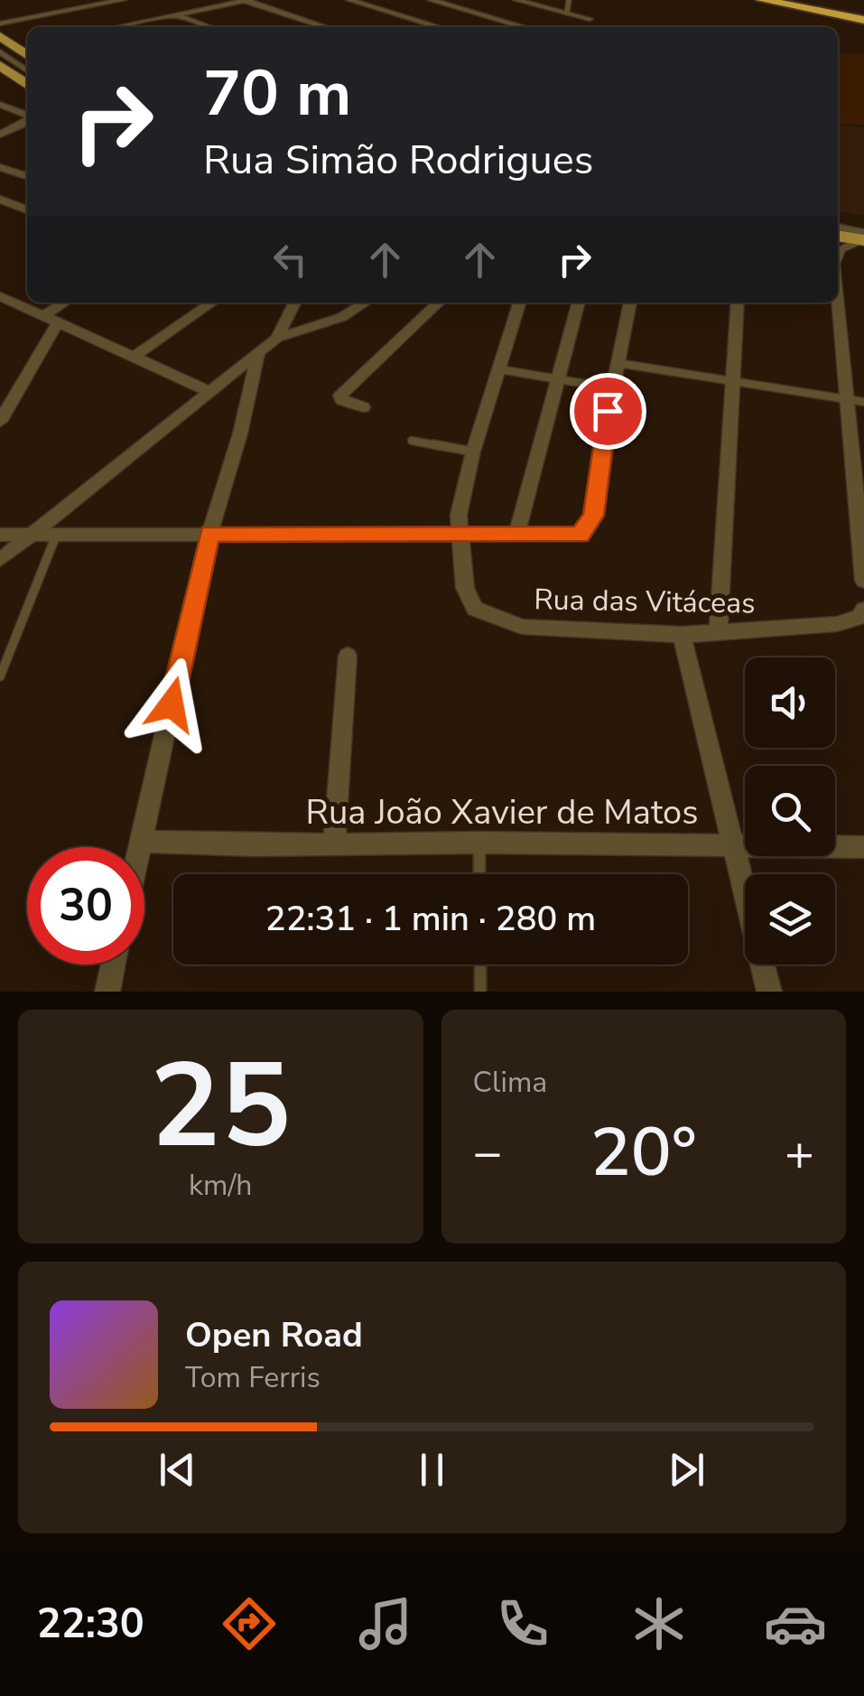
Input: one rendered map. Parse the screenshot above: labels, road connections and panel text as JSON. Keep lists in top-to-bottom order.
{
  "streets": {
    "street": ["Rua das Vitáceas", "Rua João Xavier de Matos"]
  },
  "page": {
    "turn": ["70 m", "Rua Simão Rodrigues"],
    "limit": "30",
    "trip": "22:31 · 1 min · 280 m",
    "tile": [
      ["25", "km/h"],
      "Clima"
    ],
    "heat": ["−", "20°", "+"],
    "song": ["Open Road", "Tom Ferris"],
    "tabs": "22:30"
  }
}
